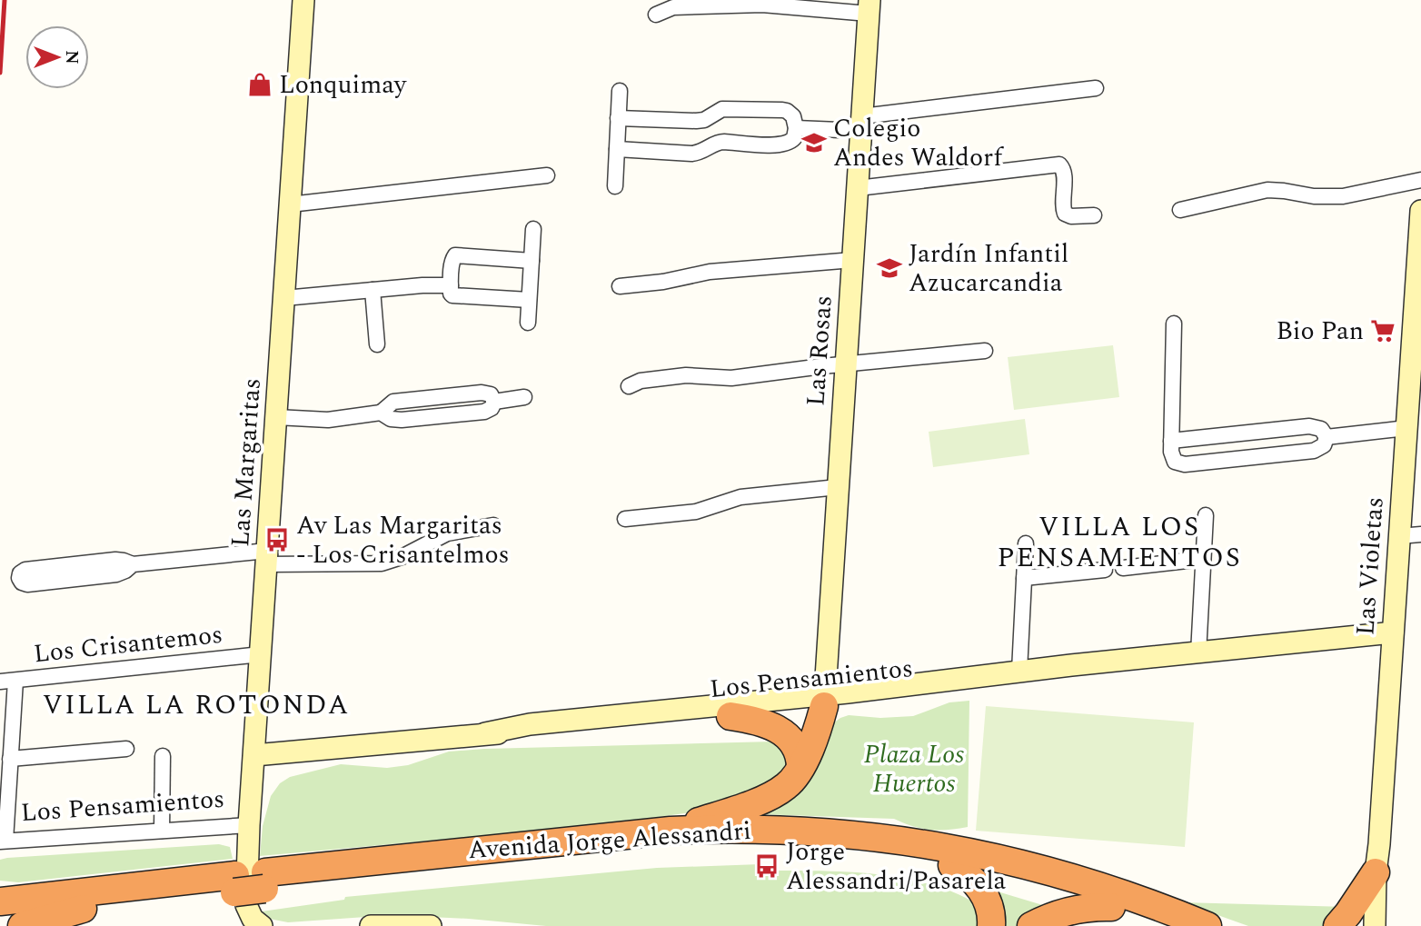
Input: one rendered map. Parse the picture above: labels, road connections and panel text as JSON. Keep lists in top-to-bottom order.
{
  "streets": {
    "highway": ["Avenida Jorge Alessandri"],
    "main road": [
      "Las Rosas",
      "Las Margaritas",
      "Las Violetas",
      "Los Pensamientos"
    ],
    "street": ["Los Crisantemos"]
  },
  "crossings": [
    ["Las Rosas", "Los Pensamientos"],
    ["Las Margaritas", "Los Crisantemos"],
    ["Las Margaritas", "Los Pensamientos"],
    ["Las Violetas", "Los Pensamientos"]
  ],
  "districts": ["VILLA LOS PENSAMIENTOS", "VILLA LA ROTONDA"],
  "parks": ["Plaza Los Huertos"],
  "places": {
    "shop": ["Lonquimay"],
    "school or university": ["Colegio Andes Waldorf", "Jardín Infantil Azucarcandia"],
    "supermarket": ["Bio Pan"],
    "bus stop": ["Av Las Margaritas - Los Crisantelmos", "Jorge Alessandri/Pasarela"]
  },
  "north": "right"
}
